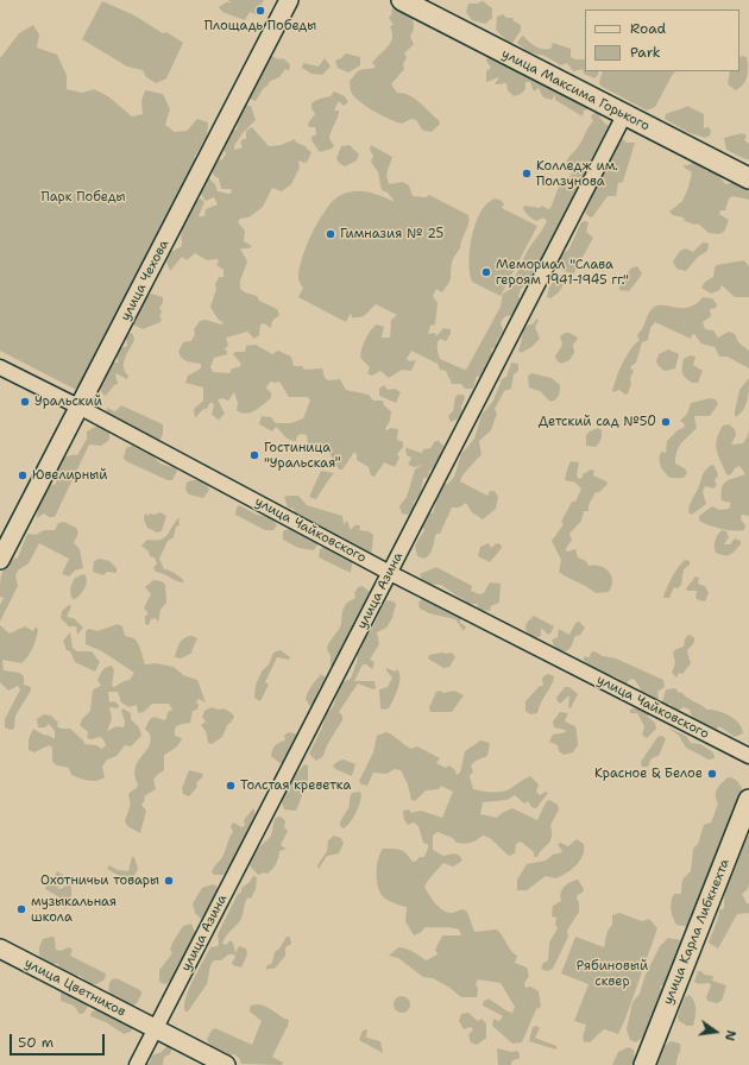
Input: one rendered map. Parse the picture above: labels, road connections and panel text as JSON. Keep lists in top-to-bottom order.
{
  "streets": {
    "main road": ["улица Максима Горького", "улица Карла Либкнехта"],
    "street": [
      "улица Чехова",
      "улица Чайковского",
      "улица Азина",
      "улица Цветников"
    ]
  },
  "crossings": [
    ["улица Максима Горького", "улица Азина"],
    ["улица Чехова", "улица Чайковского"],
    ["улица Чайковского", "улица Азина"],
    ["улица Азина", "улица Цветников"]
  ],
  "parks": ["Парк Победы", "Рябиновый сквер"],
  "places": [
    "Площадь Победы",
    "Колледж им. Ползунова",
    "Гимназия № 25",
    "Мемориал \"Слава героям 1941-1945 гг.\"",
    "Уральский",
    "Детский сад №50",
    "Гостиница \"Уральская\"",
    "Ювелирный",
    "Красное & Белое",
    "Толстая креветка",
    "Охотничьи товары",
    "музыкальная школа"
  ],
  "legend": ["Road", "Park"],
  "scale_bar": "50 m",
  "north": "right"
}
